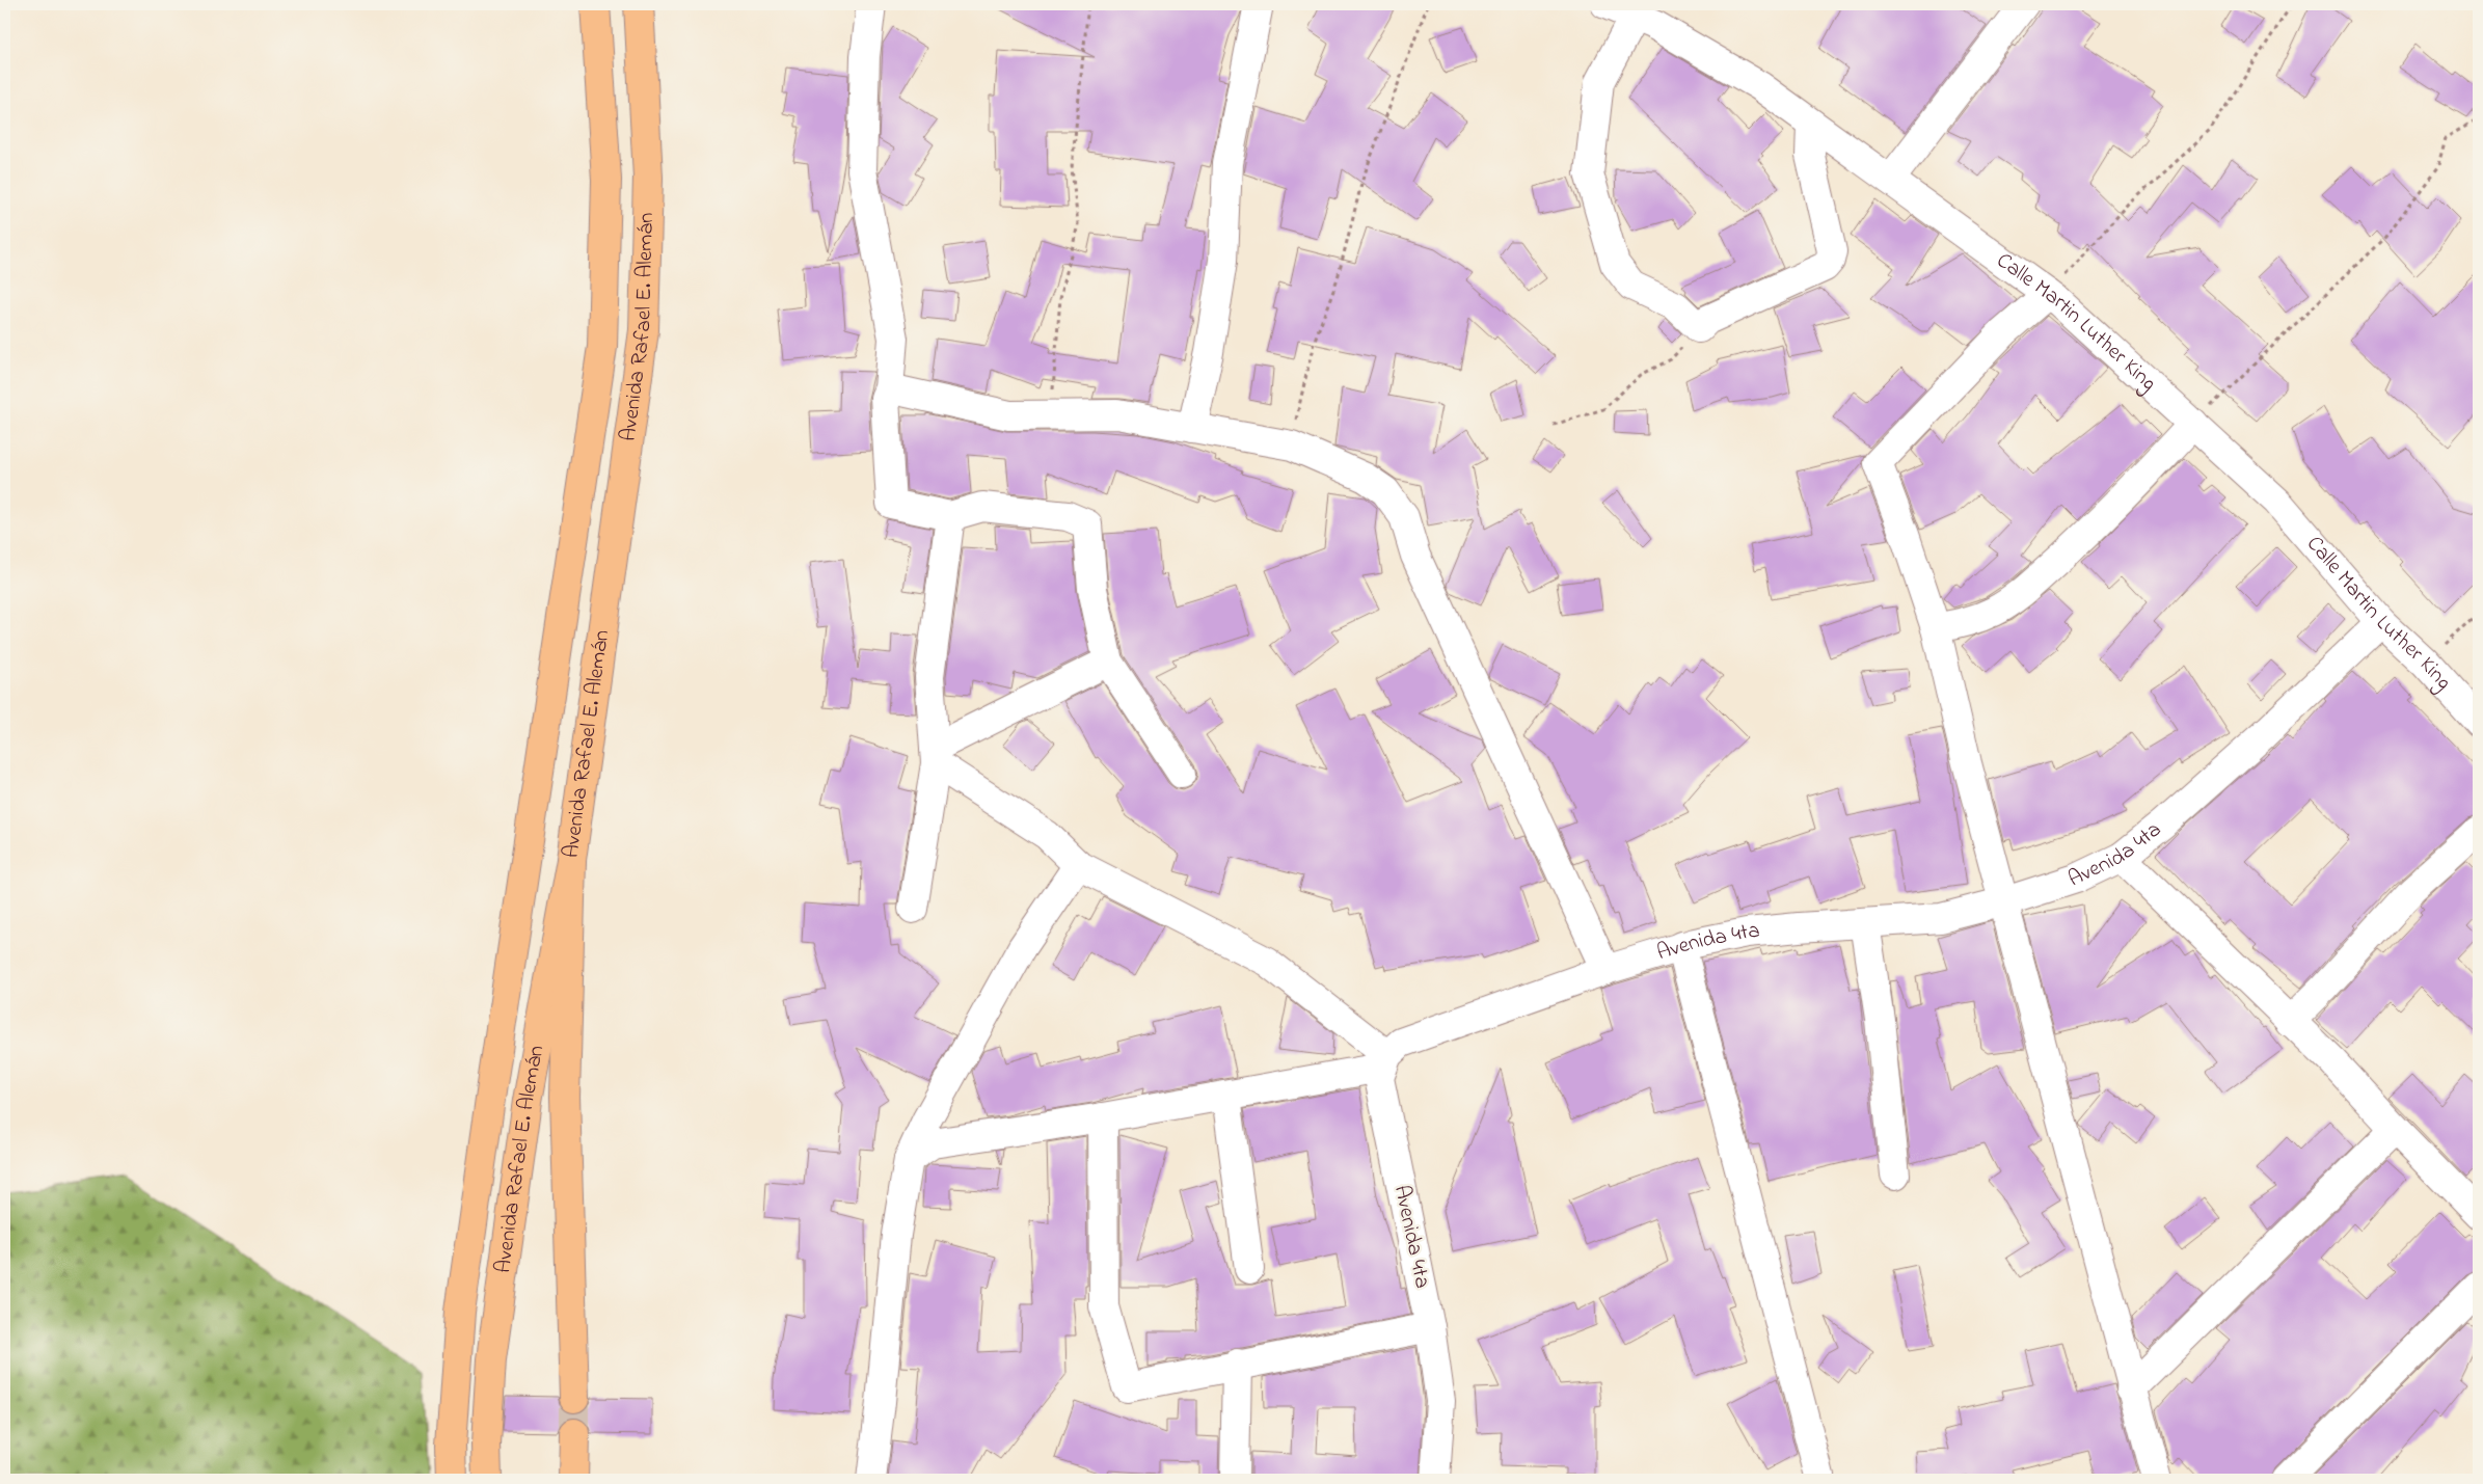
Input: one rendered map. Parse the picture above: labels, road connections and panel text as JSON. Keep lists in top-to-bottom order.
{
  "streets": {
    "main road": ["Avenida Rafael E. Alemán"],
    "street": ["Calle Martin Luther King", "Avenida 4ta"]
  },
  "crossings": [
    ["Calle Martin Luther King", "Avenida 4ta"]
  ]
}
